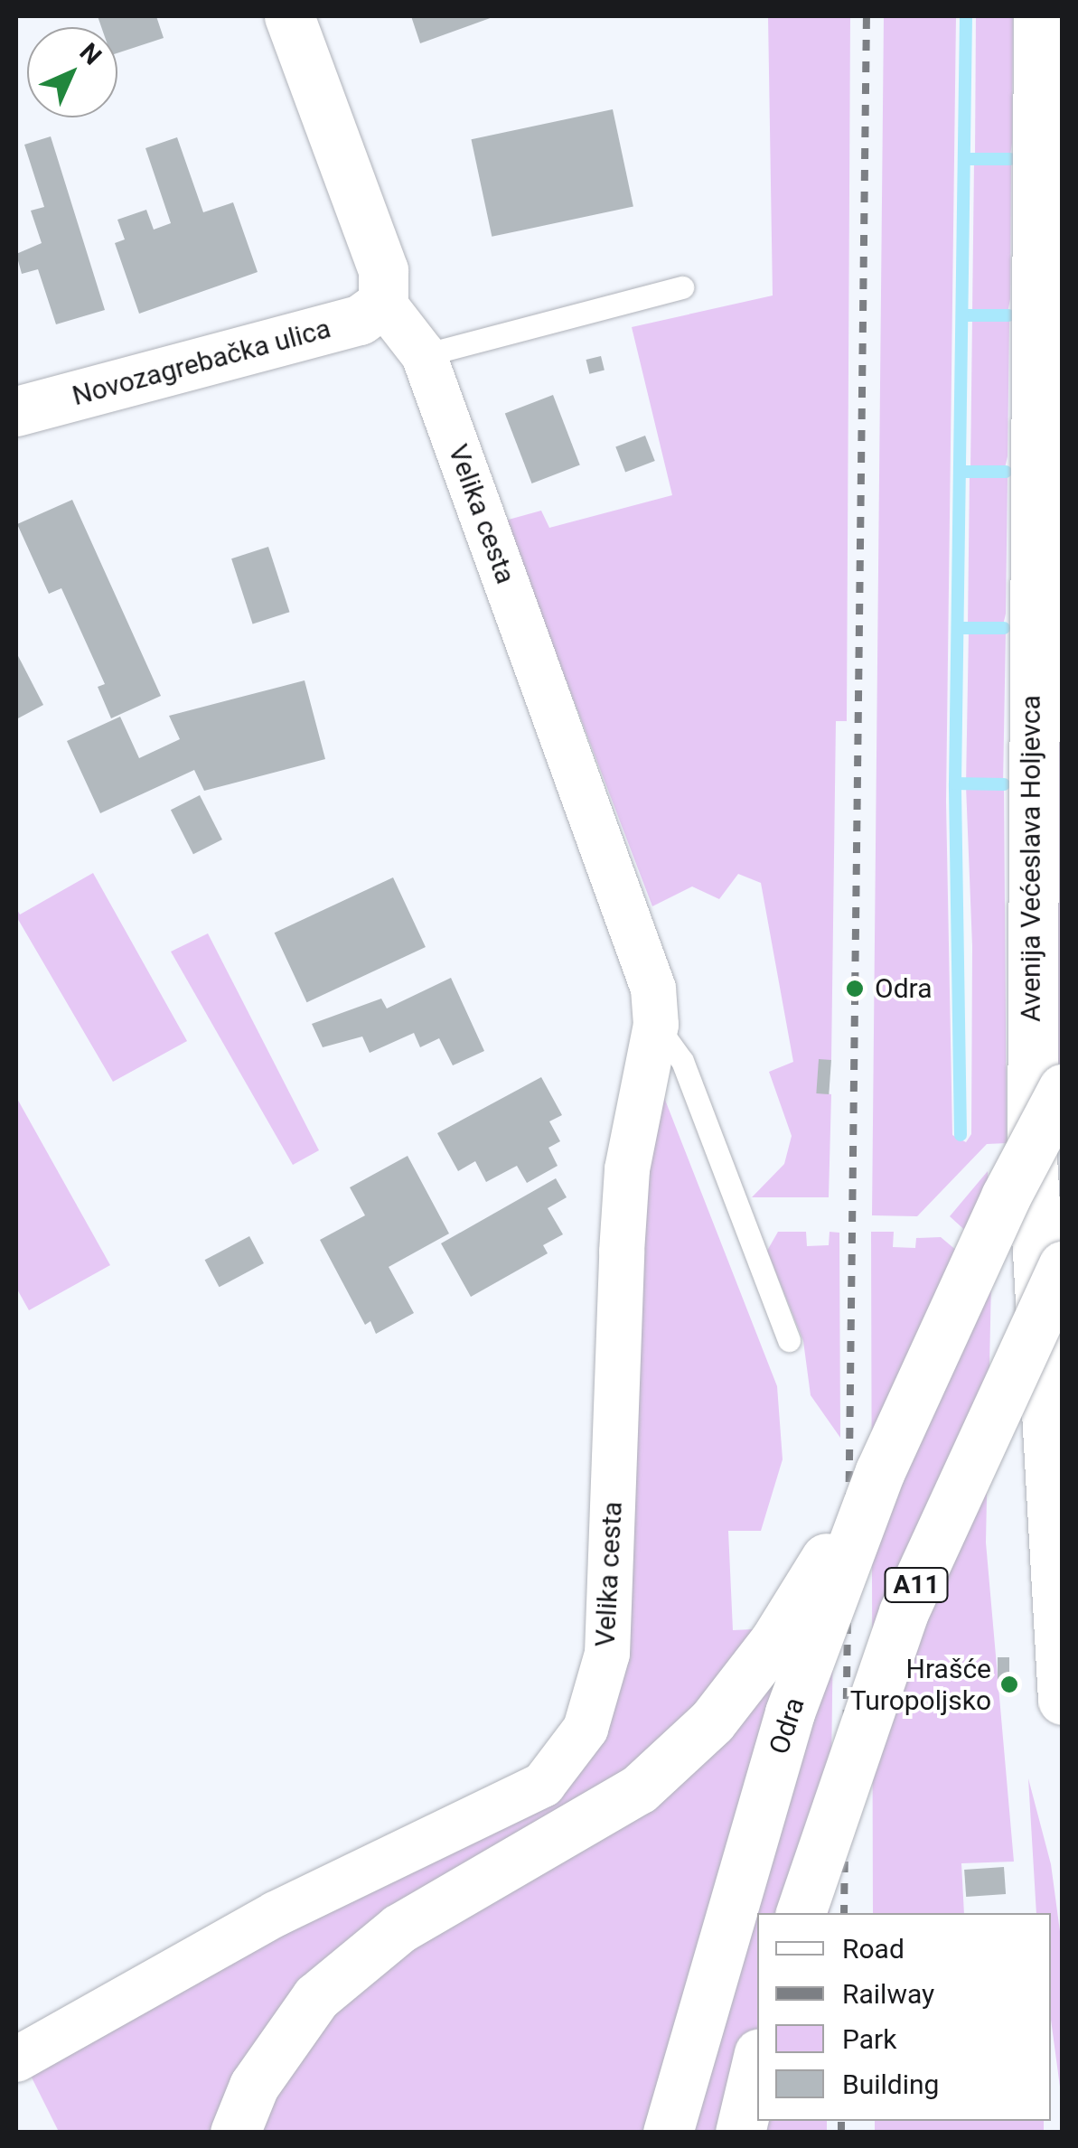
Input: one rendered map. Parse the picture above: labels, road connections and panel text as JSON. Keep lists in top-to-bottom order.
{
  "streets": {
    "main road": [
      "Novozagrebačka ulica",
      "Avenija Većeslava Holjevca",
      "A11",
      "Odra"
    ],
    "street": ["Velika cesta"]
  },
  "crossings": [
    ["Novozagrebačka ulica", "Velika cesta"]
  ],
  "places": ["Odra", "Hrašće Turopoljsko"],
  "legend": [
    "Road",
    "Railway",
    "Park",
    "Building"
  ],
  "north": "top right"
}
